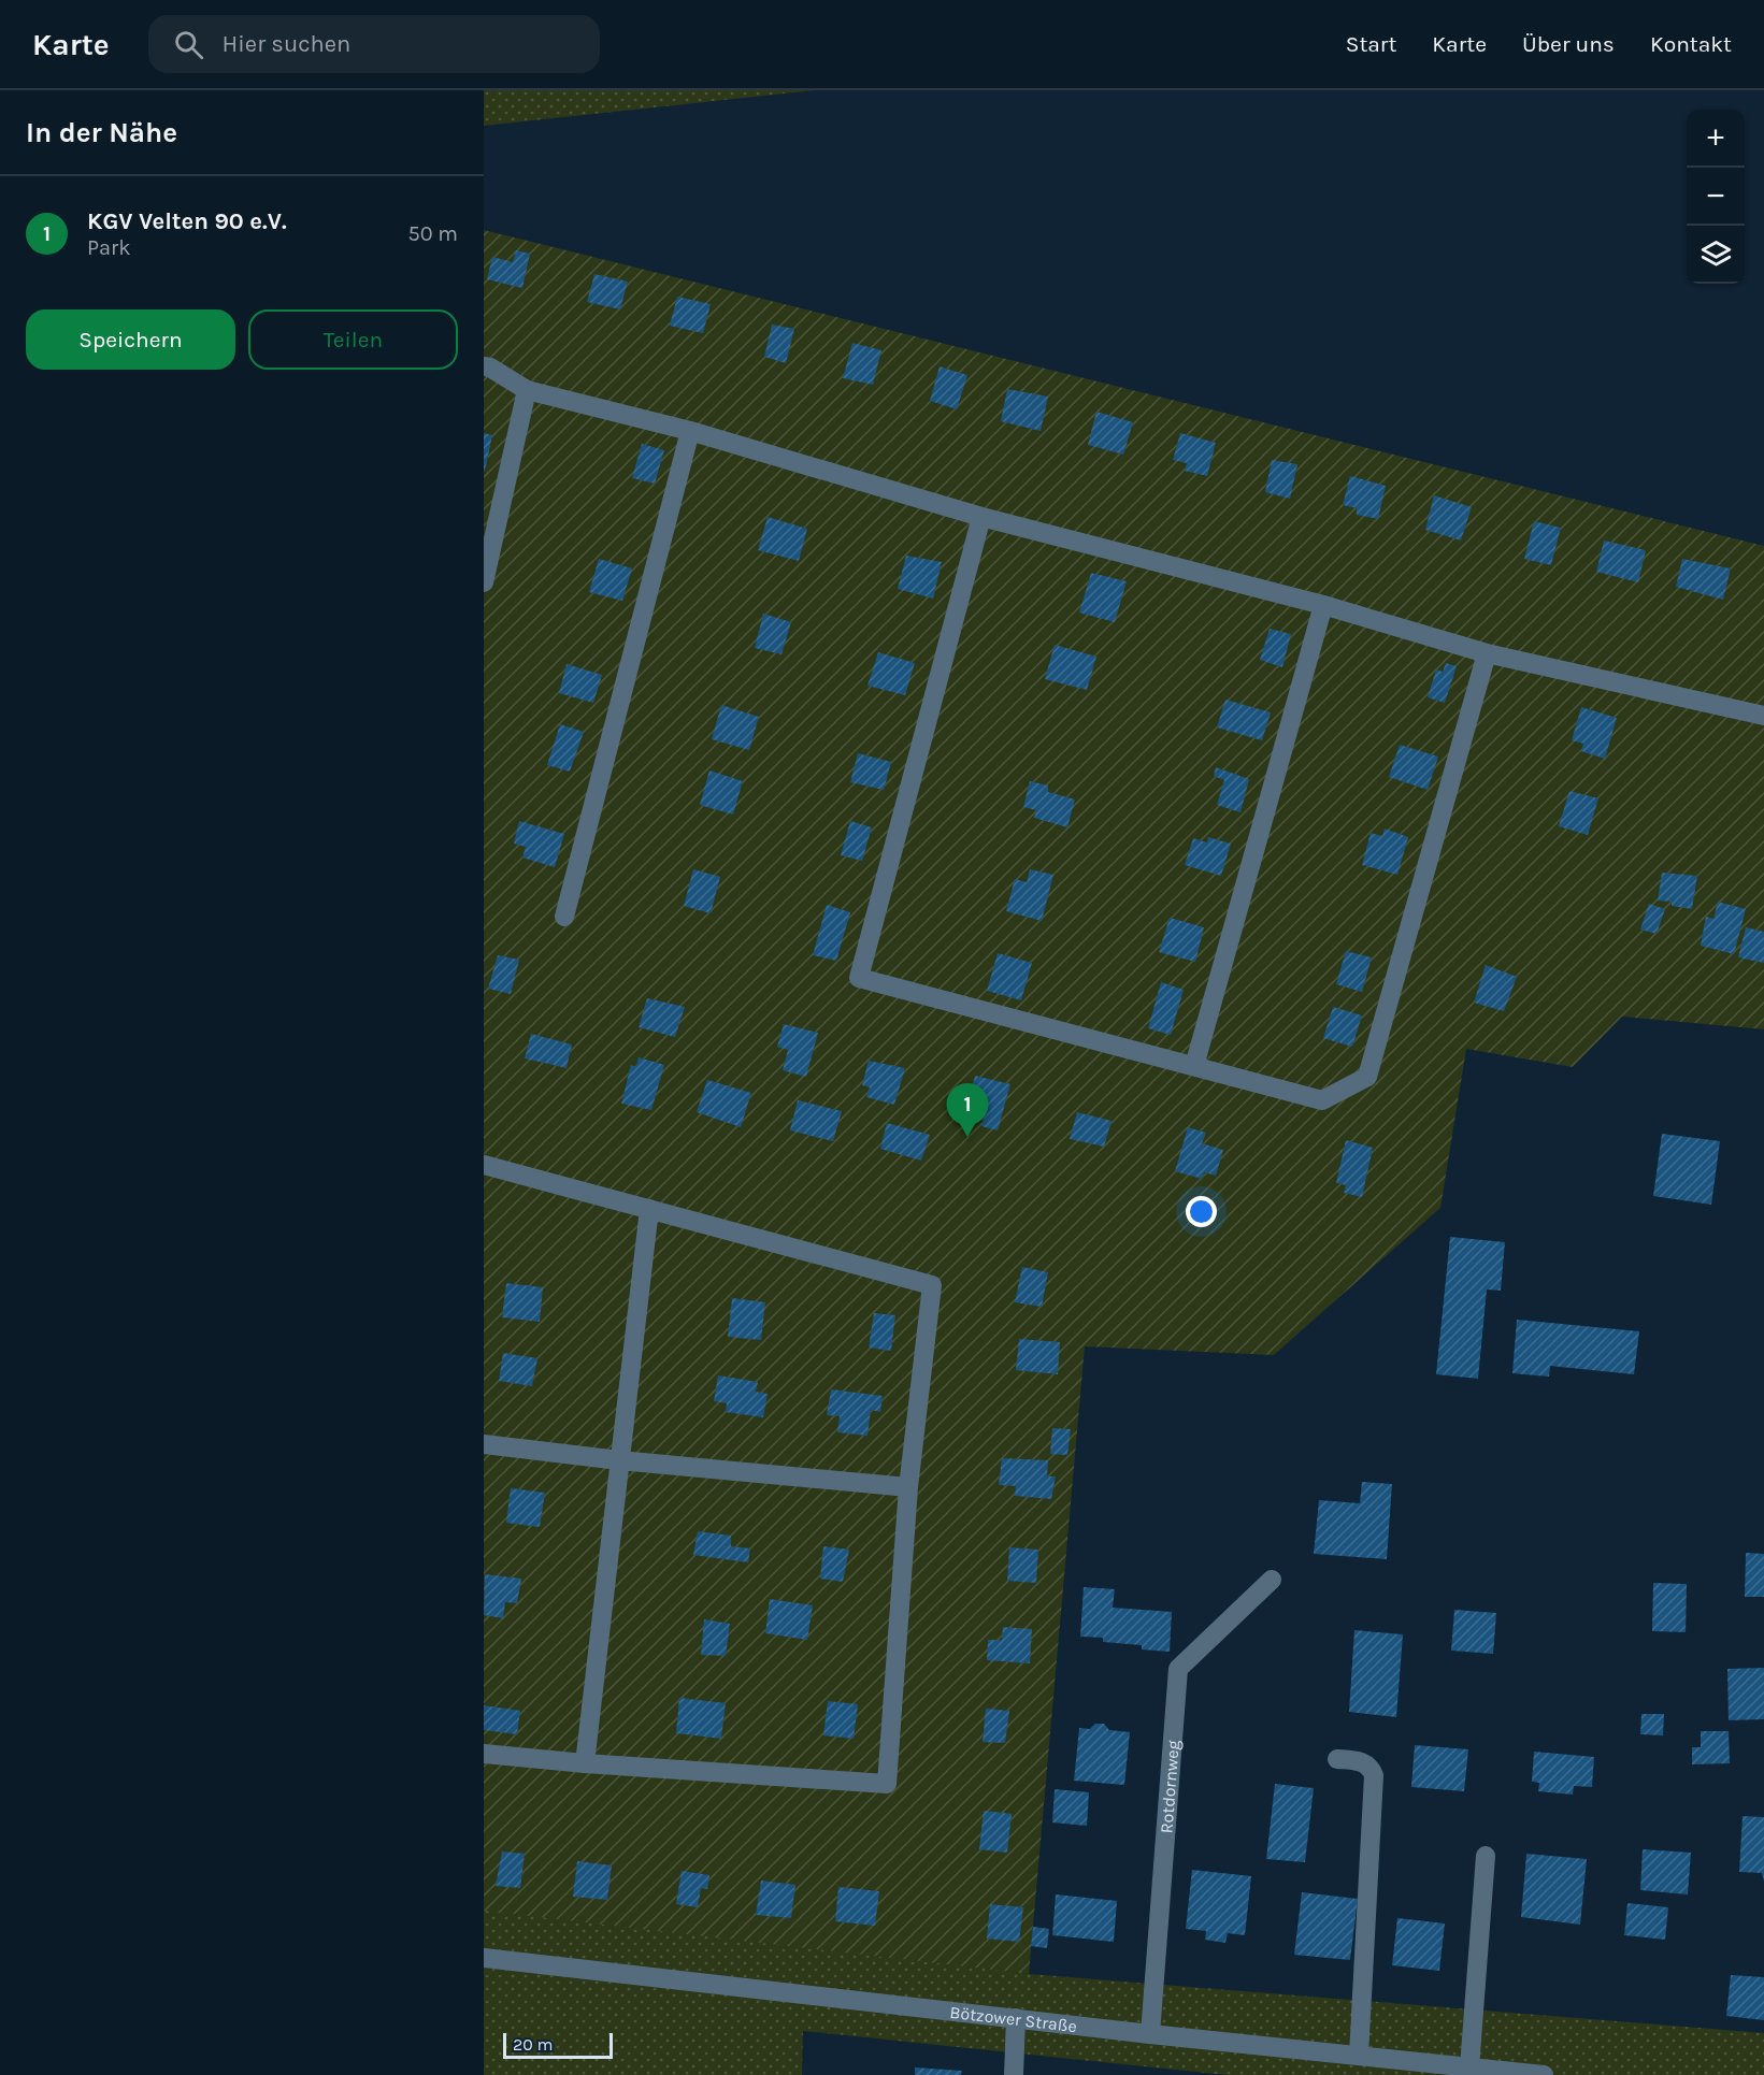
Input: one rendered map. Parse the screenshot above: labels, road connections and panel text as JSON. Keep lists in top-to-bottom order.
{
  "streets": {
    "street": ["Rotdornweg", "Bötzower Straße"]
  },
  "crossings": [
    ["Rotdornweg", "Bötzower Straße"]
  ],
  "scale_bar": "20 m",
  "page": {
    "header": "Karte",
    "search": "Hier suchen",
    "nav": [
      "Start",
      "Karte",
      "Über uns",
      "Kontakt"
    ],
    "heading": "In der Nähe",
    "map_buttons": ["+", "−"],
    "list": [
      {
        "mark": "1",
        "name": "KGV Velten 90 e.V.",
        "note": "Park",
        "value": "50 m"
      }
    ],
    "buttons": ["Speichern", "Teilen"],
    "pins": "1",
    "scale": "20 m"
  }
}
